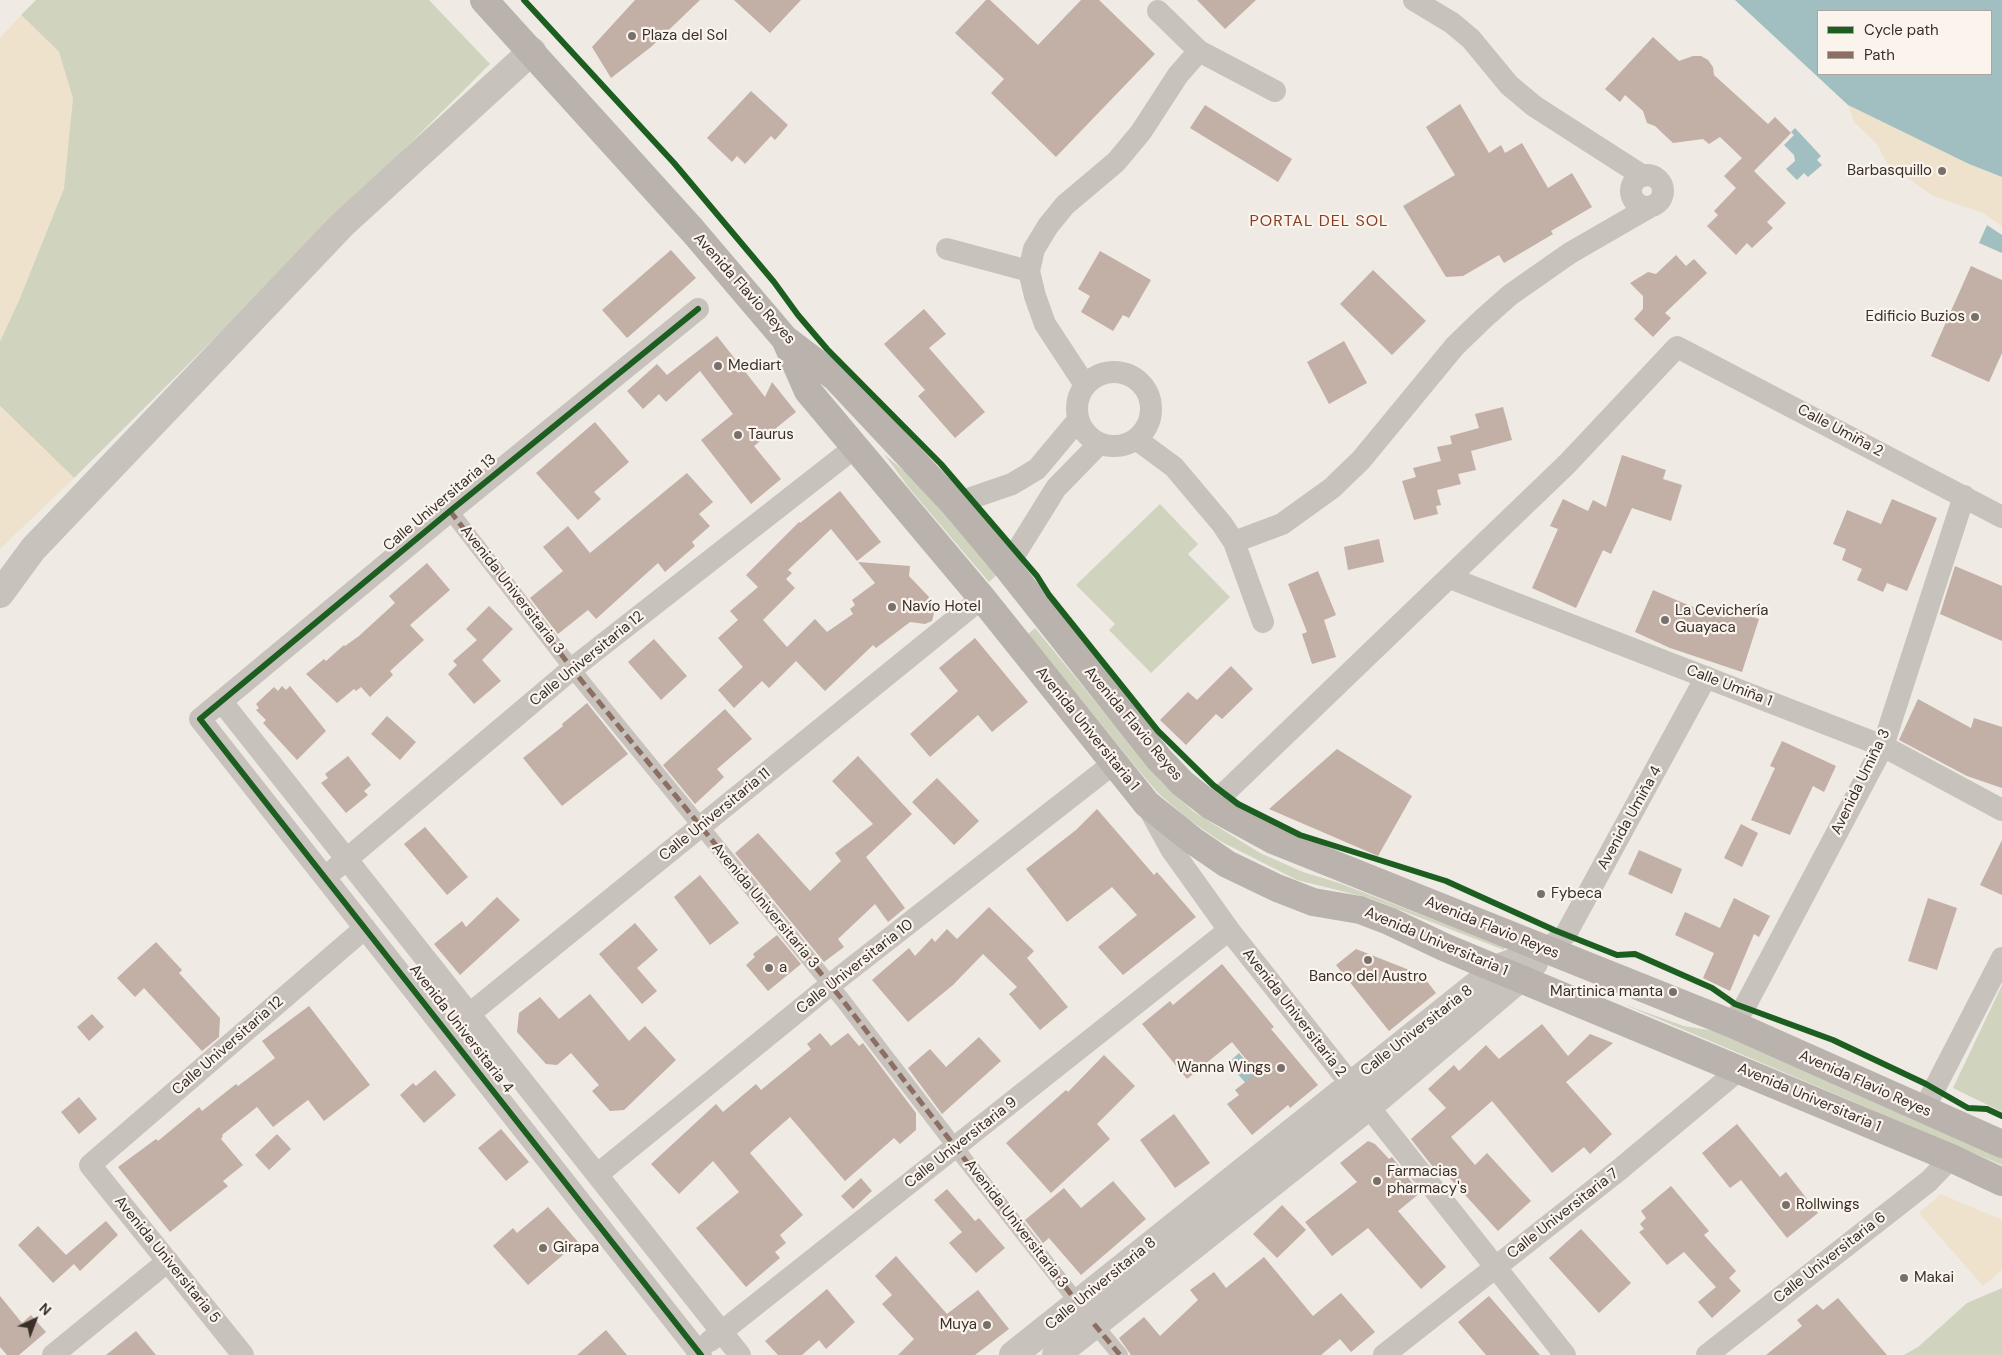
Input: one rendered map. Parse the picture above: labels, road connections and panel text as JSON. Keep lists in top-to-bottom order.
{
  "streets": {
    "main road": ["Avenida Flavio Reyes", "Avenida Universitaria 1"],
    "street": [
      "Calle Umiña 2",
      "Calle Universitaria 13",
      "Avenida Universitaria 3",
      "Calle Universitaria 12",
      "Calle Umiña 1",
      "Avenida Umiña 3",
      "Calle Universitaria 11",
      "Avenida Umiña 4",
      "Calle Universitaria 10",
      "Avenida Universitaria 2",
      "Avenida Universitaria 4",
      "Calle Universitaria 8",
      "Calle Universitaria 9",
      "Calle Universitaria 7",
      "Calle Universitaria 6",
      "Avenida Universitaria 5"
    ]
  },
  "crossings": [
    ["Avenida Flavio Reyes", "Avenida Universitaria 1"],
    ["Avenida Flavio Reyes", "Avenida Umiña 3"],
    ["Avenida Flavio Reyes", "Avenida Umiña 4"],
    ["Avenida Flavio Reyes", "Calle Universitaria 8"],
    ["Calle Umiña 2", "Calle Umiña 1"],
    ["Calle Umiña 2", "Avenida Umiña 3"],
    ["Calle Universitaria 13", "Avenida Universitaria 3"],
    ["Calle Universitaria 13", "Avenida Universitaria 4"],
    ["Avenida Universitaria 3", "Calle Universitaria 12"],
    ["Avenida Universitaria 3", "Calle Universitaria 11"],
    ["Avenida Universitaria 3", "Calle Universitaria 10"],
    ["Avenida Universitaria 3", "Calle Universitaria 8"],
    ["Avenida Universitaria 3", "Calle Universitaria 9"],
    ["Calle Universitaria 12", "Avenida Universitaria 1"],
    ["Calle Universitaria 12", "Avenida Universitaria 4"],
    ["Calle Universitaria 12", "Avenida Universitaria 5"],
    ["Calle Umiña 1", "Avenida Umiña 3"],
    ["Calle Umiña 1", "Avenida Umiña 4"],
    ["Avenida Universitaria 1", "Calle Universitaria 11"],
    ["Avenida Universitaria 1", "Calle Universitaria 10"],
    ["Avenida Universitaria 1", "Avenida Universitaria 2"],
    ["Avenida Universitaria 1", "Calle Universitaria 8"],
    ["Avenida Universitaria 1", "Calle Universitaria 7"],
    ["Avenida Universitaria 1", "Calle Universitaria 6"],
    ["Calle Universitaria 11", "Avenida Universitaria 4"],
    ["Avenida Umiña 4", "Calle Universitaria 8"],
    ["Calle Universitaria 10", "Avenida Universitaria 4"],
    ["Avenida Universitaria 2", "Calle Universitaria 8"],
    ["Avenida Universitaria 2", "Calle Universitaria 9"],
    ["Avenida Universitaria 2", "Calle Universitaria 7"],
    ["Avenida Universitaria 4", "Calle Universitaria 9"]
  ],
  "districts": ["PORTAL DEL SOL"],
  "places": [
    "Plaza del Sol",
    "Barbasquillo",
    "Edificio Buzios",
    "Mediart",
    "Taurus",
    "Navío Hotel",
    "La Cevichería Guayaca",
    "Fybeca",
    "Banco del Austro",
    "a",
    "Martinica manta",
    "Wanna Wings",
    "Farmacias pharmacy's",
    "Rollwings",
    "Girapa",
    "Makai",
    "Muya"
  ],
  "legend": ["Cycle path", "Path"],
  "north": "top right"
}
